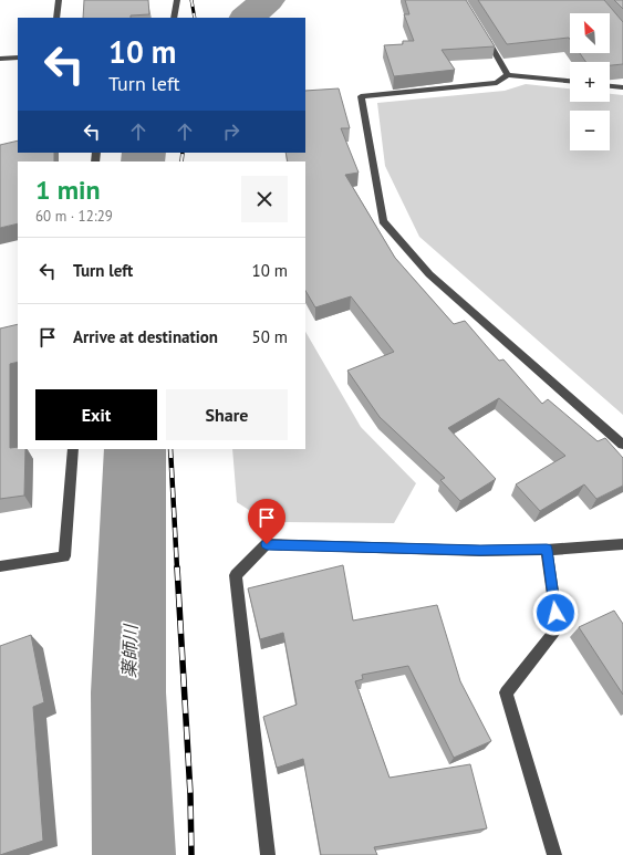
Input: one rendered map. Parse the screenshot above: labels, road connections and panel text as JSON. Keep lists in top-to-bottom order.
{
  "water": ["薬師川"],
  "north": "top left",
  "page": {
    "map_buttons": ["+", "−"],
    "turn": ["10 m", "Turn left"],
    "heading": ["1 min", "60 m · 12:29"],
    "list": [
      {
        "name": "Turn left",
        "value": "10 m"
      },
      {
        "name": "Arrive at destination",
        "value": "50 m"
      }
    ],
    "buttons": ["Exit", "Share"]
  }
}
